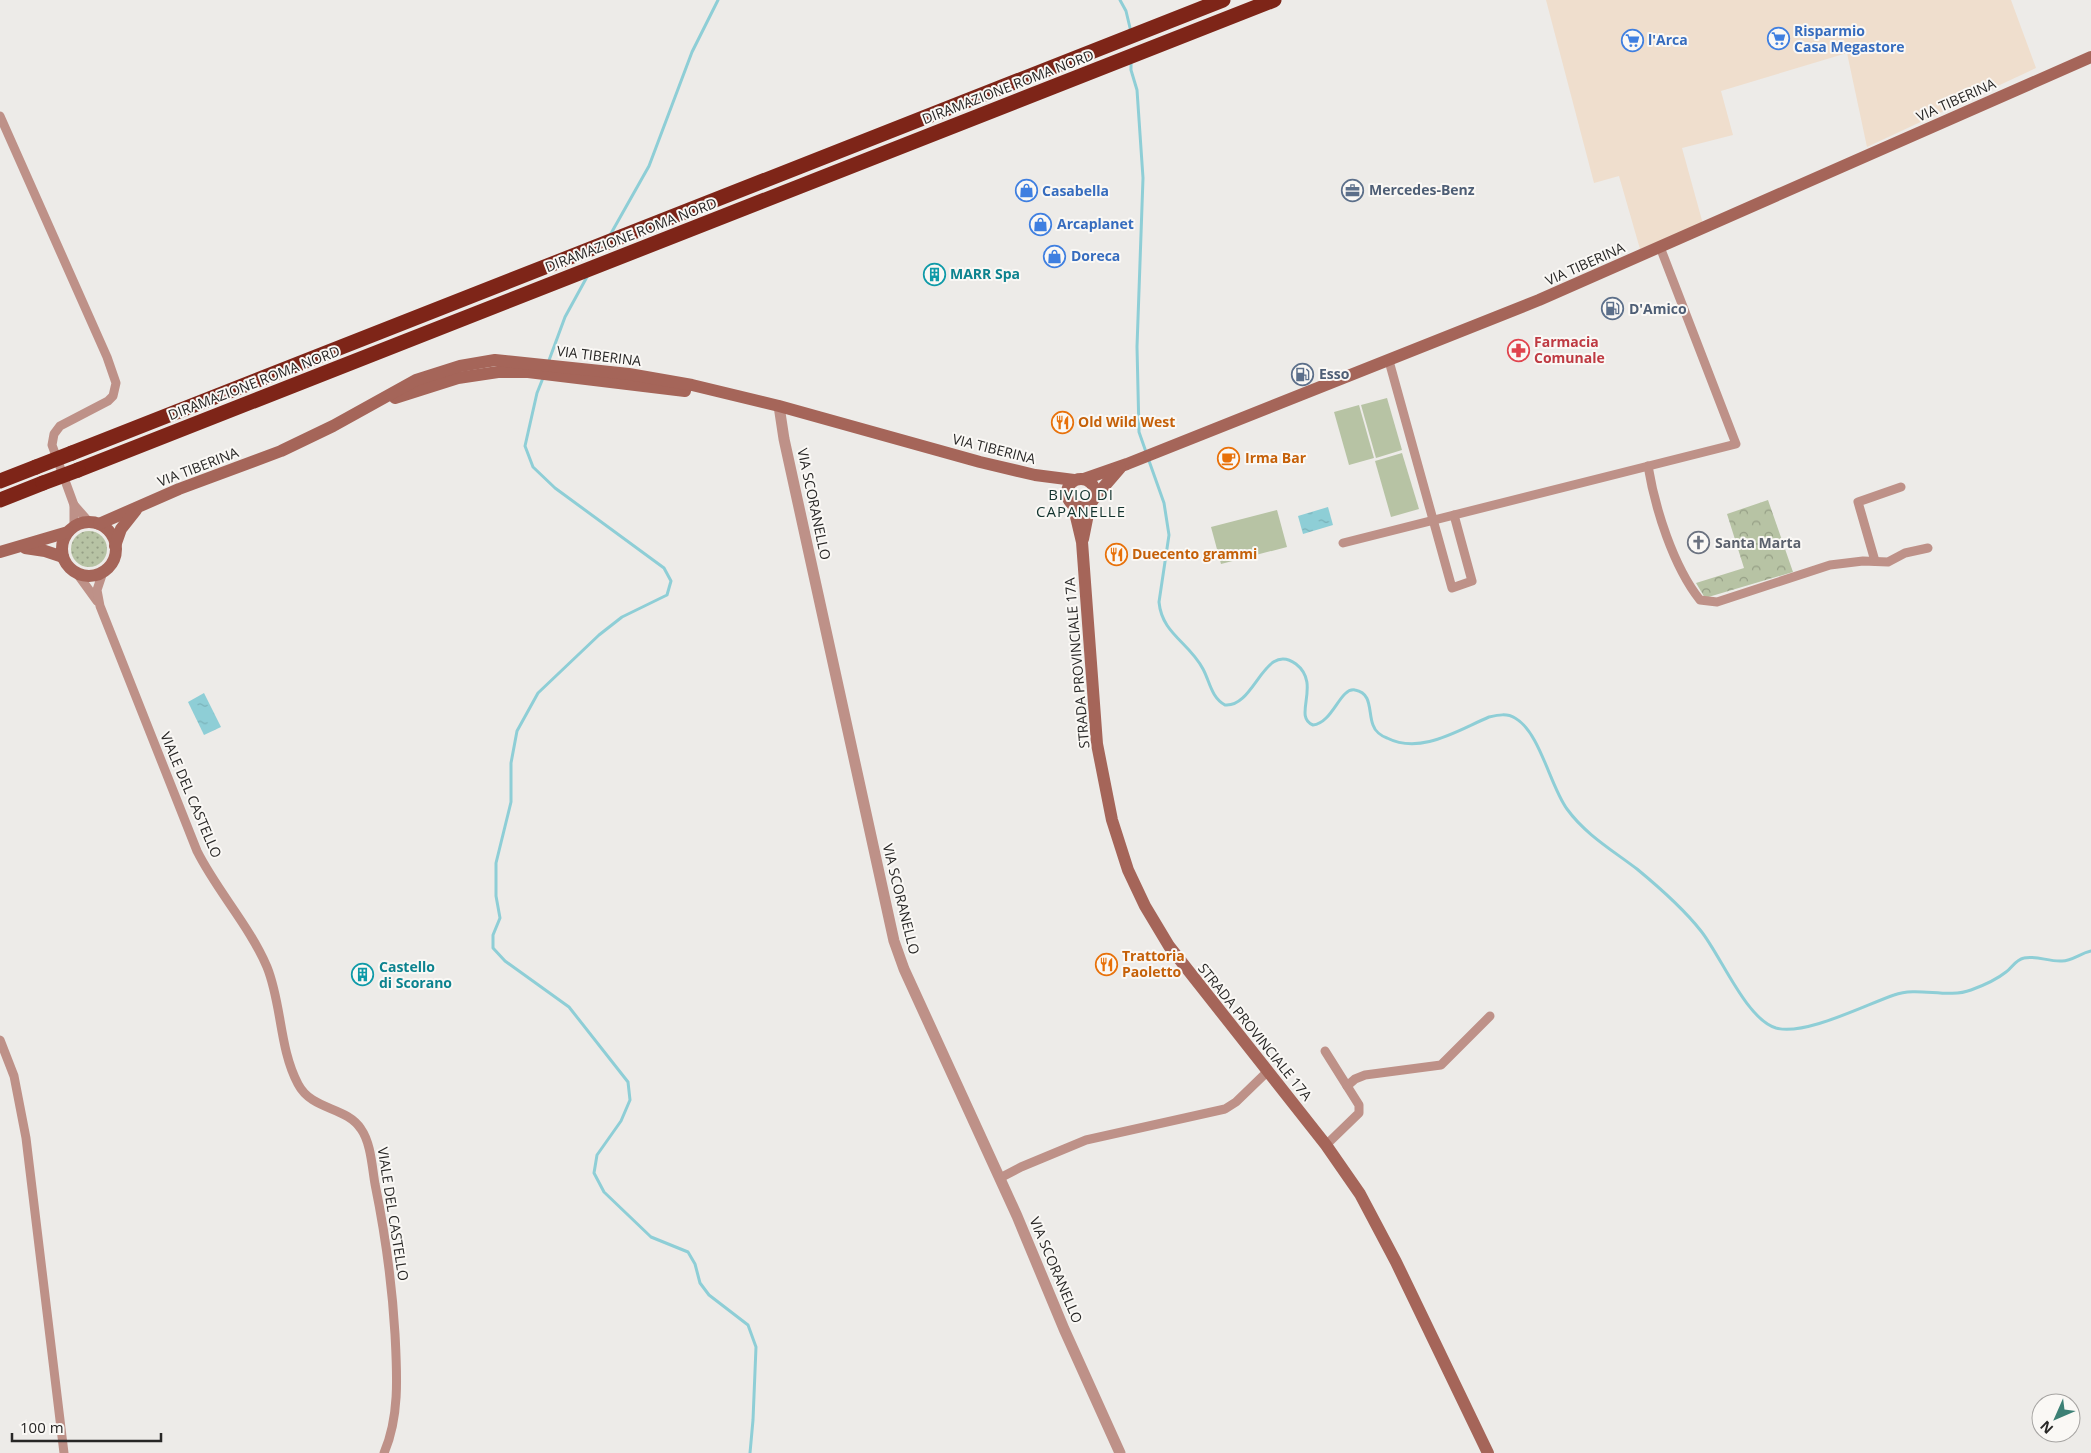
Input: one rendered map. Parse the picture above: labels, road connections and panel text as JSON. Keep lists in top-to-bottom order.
{
  "streets": {
    "highway": ["DIRAMAZIONE ROMA NORD"],
    "main road": ["VIA TIBERINA", "STRADA PROVINCIALE 17A"],
    "street": ["VIA SCORANELLO", "VIALE DEL CASTELLO"]
  },
  "crossings": [
    ["VIA TIBERINA", "VIA SCORANELLO"]
  ],
  "districts": ["BIVIO DI CAPANELLE"],
  "places": {
    "supermarket": ["Risparmio Casa Megastore", "l'Arca"],
    "office": ["Mercedes-Benz"],
    "shop": ["Casabella", "Arcaplanet", "Doreca"],
    "building": ["MARR Spa", "Castello di Scorano"],
    "fuel station": ["D'Amico", "Esso"],
    "pharmacy": ["Farmacia Comunale"],
    "restaurant": ["Old Wild West", "Duecento grammi", "Trattoria Paoletto"],
    "cafe": ["Irma Bar"],
    "church": ["Santa Marta"]
  },
  "scale_bar": "100 m",
  "north": "bottom left"
}
